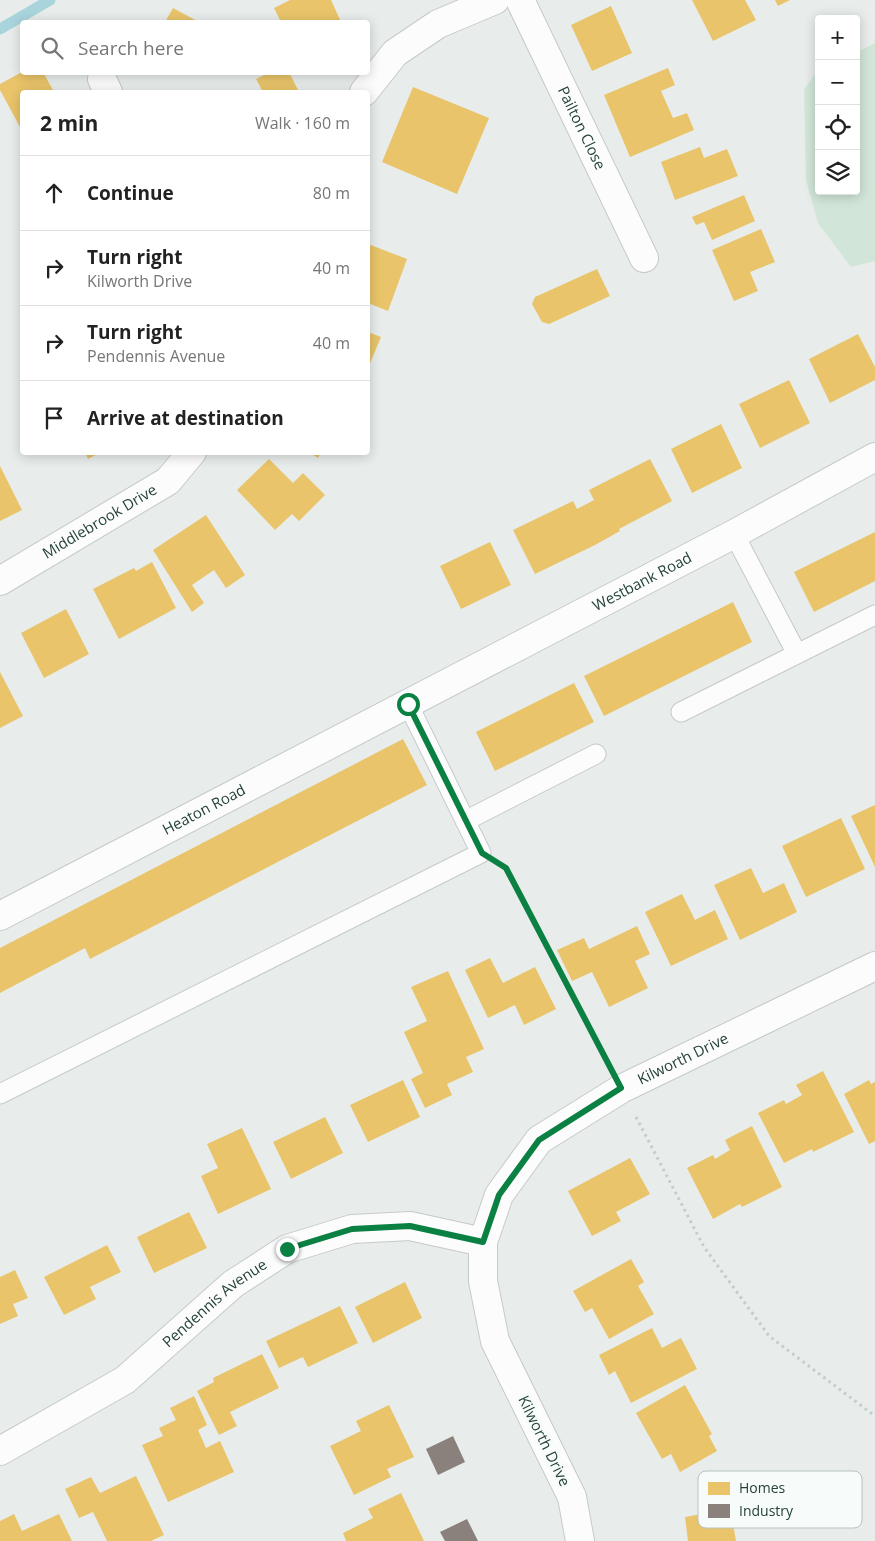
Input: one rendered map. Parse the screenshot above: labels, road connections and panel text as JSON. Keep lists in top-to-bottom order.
{
  "streets": {
    "street": [
      "Pailton Close",
      "Middlebrook Drive",
      "Westbank Road",
      "Heaton Road",
      "Kilworth Drive",
      "Pendennis Avenue"
    ]
  },
  "crossings": [
    ["Westbank Road", "Heaton Road"],
    ["Kilworth Drive", "Pendennis Avenue"]
  ],
  "legend": ["Homes", "Industry"],
  "page": {
    "map_buttons": ["+", "−"],
    "search": "Search here",
    "heading": ["2 min", "Walk · 160 m"],
    "list": [
      ["Continue", "80 m"],
      ["Turn right", "Kilworth Drive", "40 m"],
      ["Turn right", "Pendennis Avenue", "40 m"],
      "Arrive at destination"
    ]
  }
}
